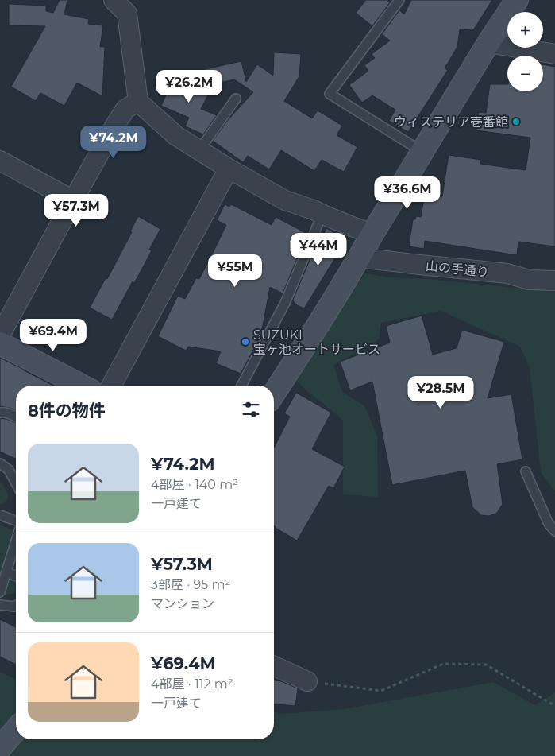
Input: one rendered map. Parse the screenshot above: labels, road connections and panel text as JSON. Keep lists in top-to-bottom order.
{
  "streets": {
    "street": ["山の手通り"]
  },
  "places": ["ウィステリア壱番館", "SUZUKI 宝ヶ池オートサービス"],
  "page": {
    "map_buttons": ["+", "−"],
    "price": [
      "¥26.2M",
      "¥74.2M",
      "¥36.6M",
      "¥57.3M",
      "¥44M",
      "¥55M",
      "¥69.4M",
      "¥28.5M"
    ],
    "heading": "8件の物件",
    "list": [
      {
        "name": "¥74.2M",
        "note": "4部屋 · 140 m² · 一戸建て"
      },
      {
        "name": "¥57.3M",
        "note": "3部屋 · 95 m² · マンション"
      },
      {
        "name": "¥69.4M",
        "note": "4部屋 · 112 m² · 一戸建て"
      }
    ]
  }
}
